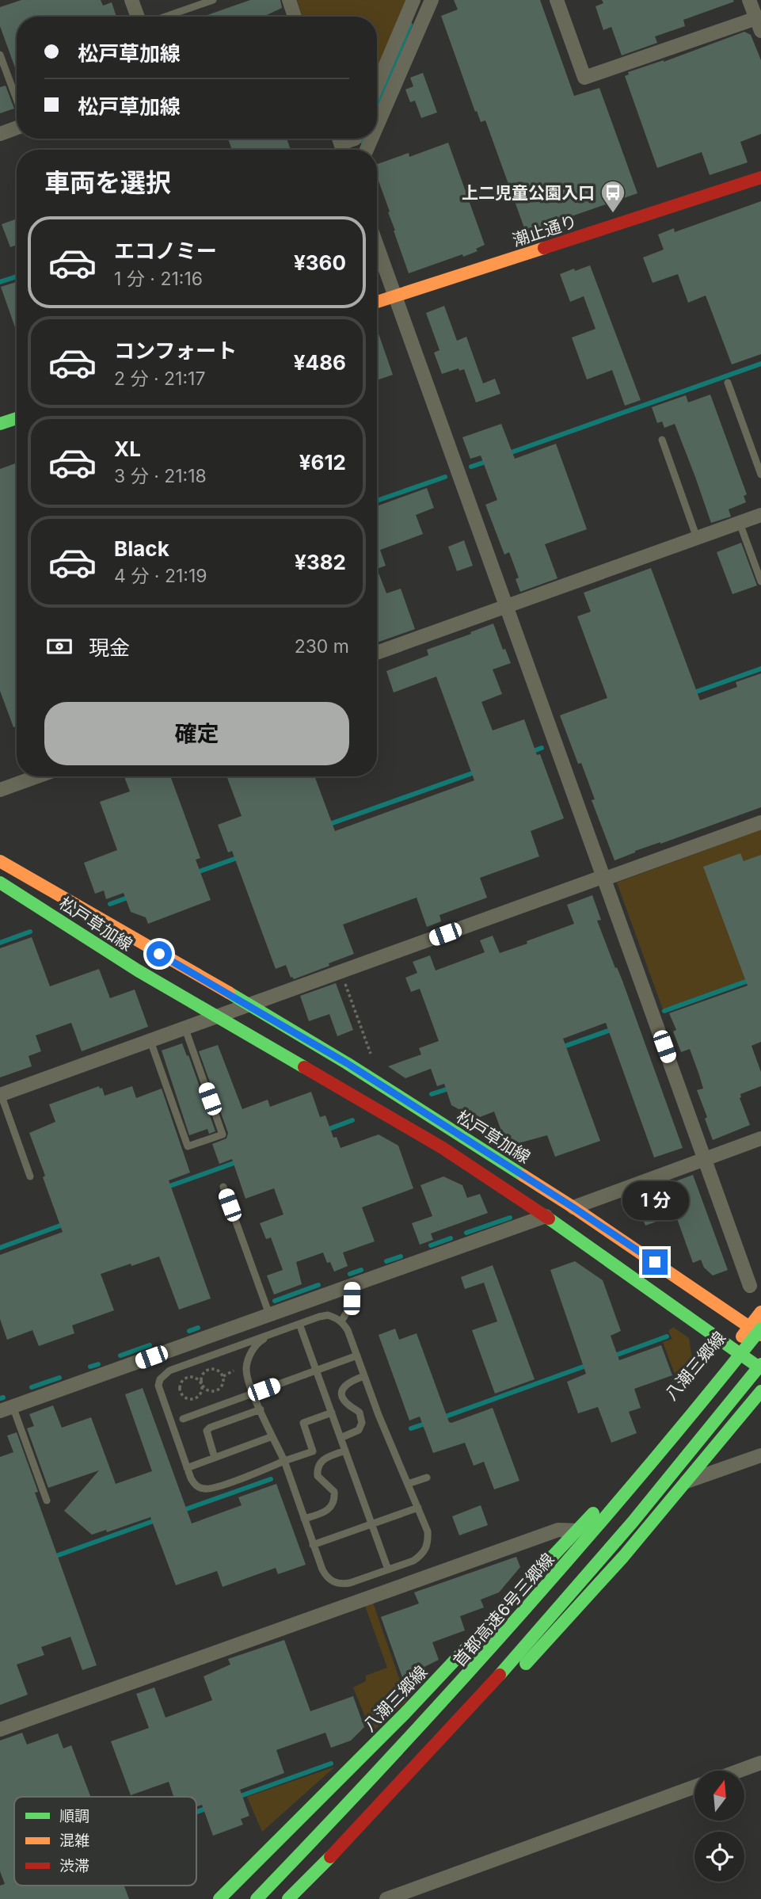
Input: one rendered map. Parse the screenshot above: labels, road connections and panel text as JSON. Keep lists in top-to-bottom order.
{
  "streets": {
    "main road": [
      "潮止通り",
      "松戸草加線",
      "八潮三郷線",
      "首都高速6号三郷線"
    ]
  },
  "crossings": [
    ["松戸草加線", "八潮三郷線"],
    ["松戸草加線", "首都高速6号三郷線"],
    ["八潮三郷線", "首都高速6号三郷線"]
  ],
  "places": {
    "bus stop": ["上二児童公園入口"]
  },
  "legend": ["順調", "混雑", "渋滞"],
  "north": "top",
  "page": {
    "banner": ["松戸草加線", "松戸草加線"],
    "heading": "車両を選択",
    "list": [
      {
        "name": "エコノミー",
        "note": "1 分 · 21:16",
        "value": "¥360"
      },
      {
        "name": "コンフォート",
        "note": "2 分 · 21:17",
        "value": "¥486"
      },
      {
        "name": "XL",
        "note": "3 分 · 21:18",
        "value": "¥612"
      },
      {
        "name": "Black",
        "note": "4 分 · 21:19",
        "value": "¥382"
      }
    ],
    "pay": ["現金", "230 m"],
    "buttons": "確定",
    "bubble": "1 分"
  }
}
